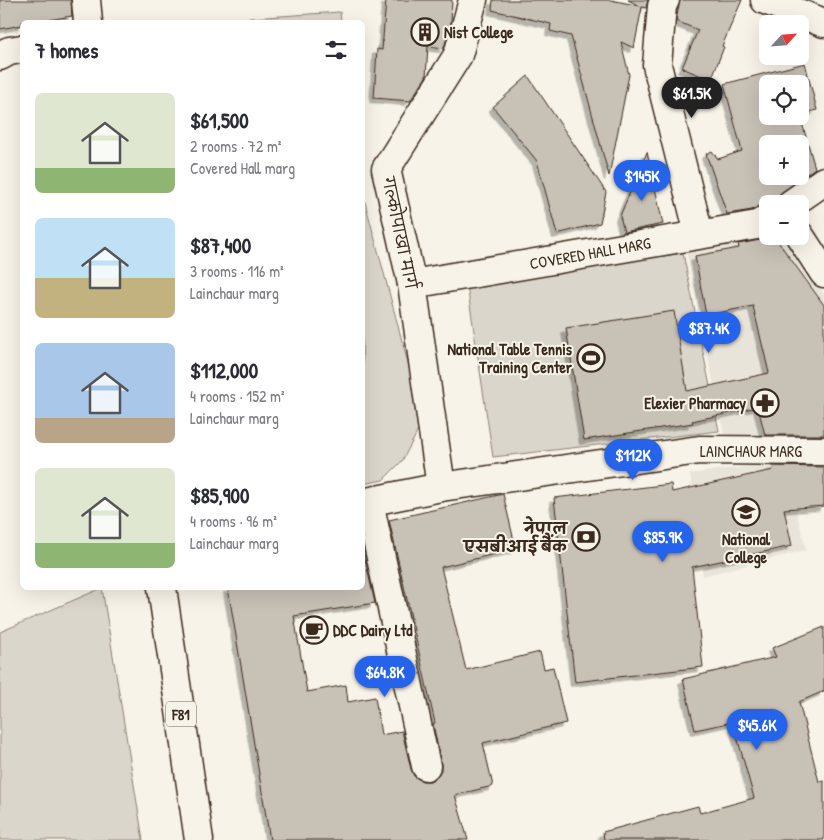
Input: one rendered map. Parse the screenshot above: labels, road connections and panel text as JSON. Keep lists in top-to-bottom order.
{
  "streets": {
    "street": [
      "गल्कोपाखा मार्ग",
      "COVERED HALL MARG",
      "LAINCHAUR MARG",
      "F81"
    ]
  },
  "crossings": [
    ["गल्कोपाखा मार्ग", "COVERED HALL MARG"],
    ["गल्कोपाखा मार्ग", "LAINCHAUR MARG"]
  ],
  "places": {
    "building": ["Nist College"],
    "sports": ["National Table Tennis Training Center"],
    "pharmacy": ["Elexier Pharmacy"],
    "school or university": ["National College"],
    "bank": ["नेपाल एसबीआई बैंक"],
    "cafe": ["DDC Dairy Ltd"]
  },
  "north": "top right",
  "page": {
    "map_buttons": ["+", "−"],
    "heading": "7 homes",
    "price": [
      "$61.5K",
      "$145K",
      "$87.4K",
      "$112K",
      "$85.9K",
      "$64.8K",
      "$45.6K"
    ],
    "list": [
      {
        "name": "$61,500",
        "note": "2 rooms · 72 m² · Covered Hall marg"
      },
      {
        "name": "$87,400",
        "note": "3 rooms · 116 m² · Lainchaur marg"
      },
      {
        "name": "$112,000",
        "note": "4 rooms · 152 m² · Lainchaur marg"
      },
      {
        "name": "$85,900",
        "note": "4 rooms · 96 m² · Lainchaur marg"
      }
    ]
  }
}
